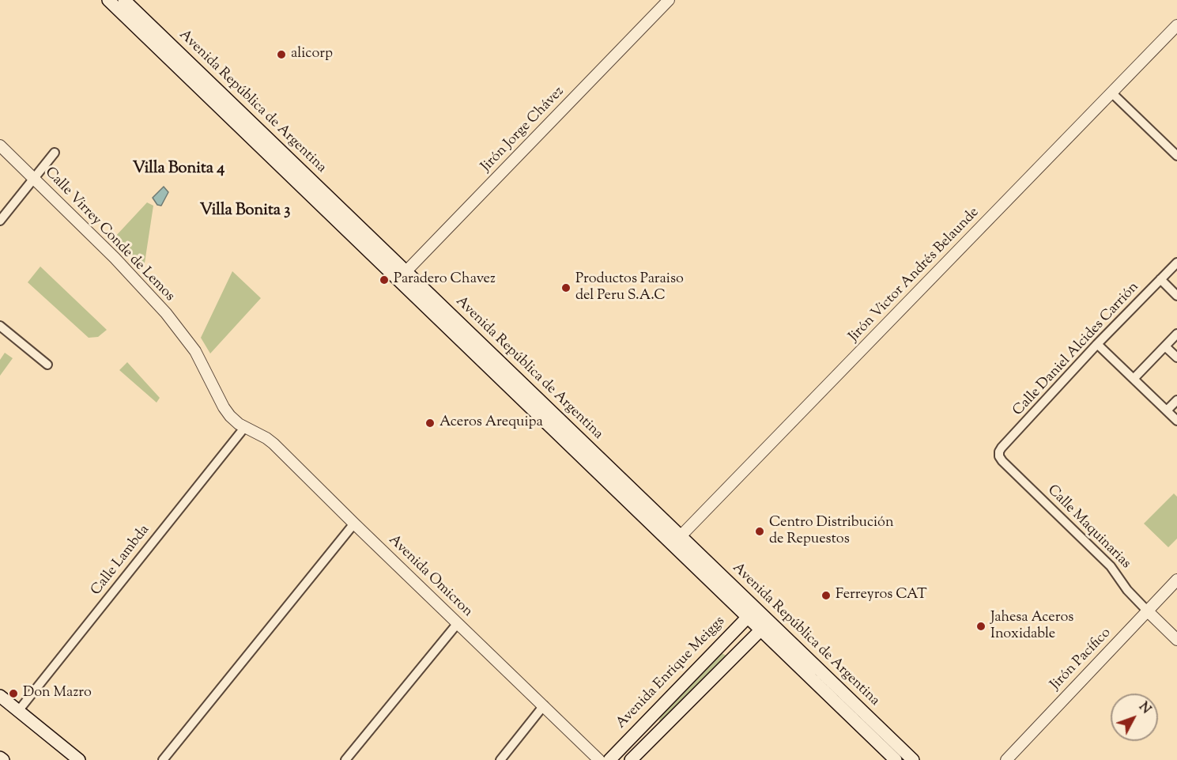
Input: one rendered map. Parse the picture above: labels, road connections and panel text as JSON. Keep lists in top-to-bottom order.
{
  "streets": {
    "main road": ["Avenida República de Argentina", "Avenida Enrique Meiggs"],
    "street": [
      "Jirón Jorge Chávez",
      "Calle Virrey Conde de Lemos",
      "Jirón Victor Andrés Belaunde",
      "Calle Daniel Alcides Carrión",
      "Calle Maquinarias",
      "Calle Lambda",
      "Avenida Omicron",
      "Jirón Pacífico"
    ]
  },
  "crossings": [
    ["Avenida República de Argentina", "Jirón Jorge Chávez"],
    ["Avenida República de Argentina", "Jirón Victor Andrés Belaunde"],
    ["Avenida República de Argentina", "Avenida Enrique Meiggs"],
    ["Calle Virrey Conde de Lemos", "Calle Lambda"],
    ["Calle Virrey Conde de Lemos", "Avenida Omicron"],
    ["Calle Daniel Alcides Carrión", "Calle Maquinarias"],
    ["Calle Maquinarias", "Jirón Pacífico"],
    ["Calle Lambda", "Avenida Omicron"]
  ],
  "districts": ["Villa Bonita 4", "Villa Bonita 3"],
  "places": [
    "alicorp",
    "Paradero Chavez",
    "Productos Paraiso del Peru S.A.C",
    "Aceros Arequipa",
    "Centro Distribución de Repuestos",
    "Ferreyros CAT",
    "Jahesa Aceros Inoxidable",
    "Don Mazro"
  ],
  "north": "top right"
}
